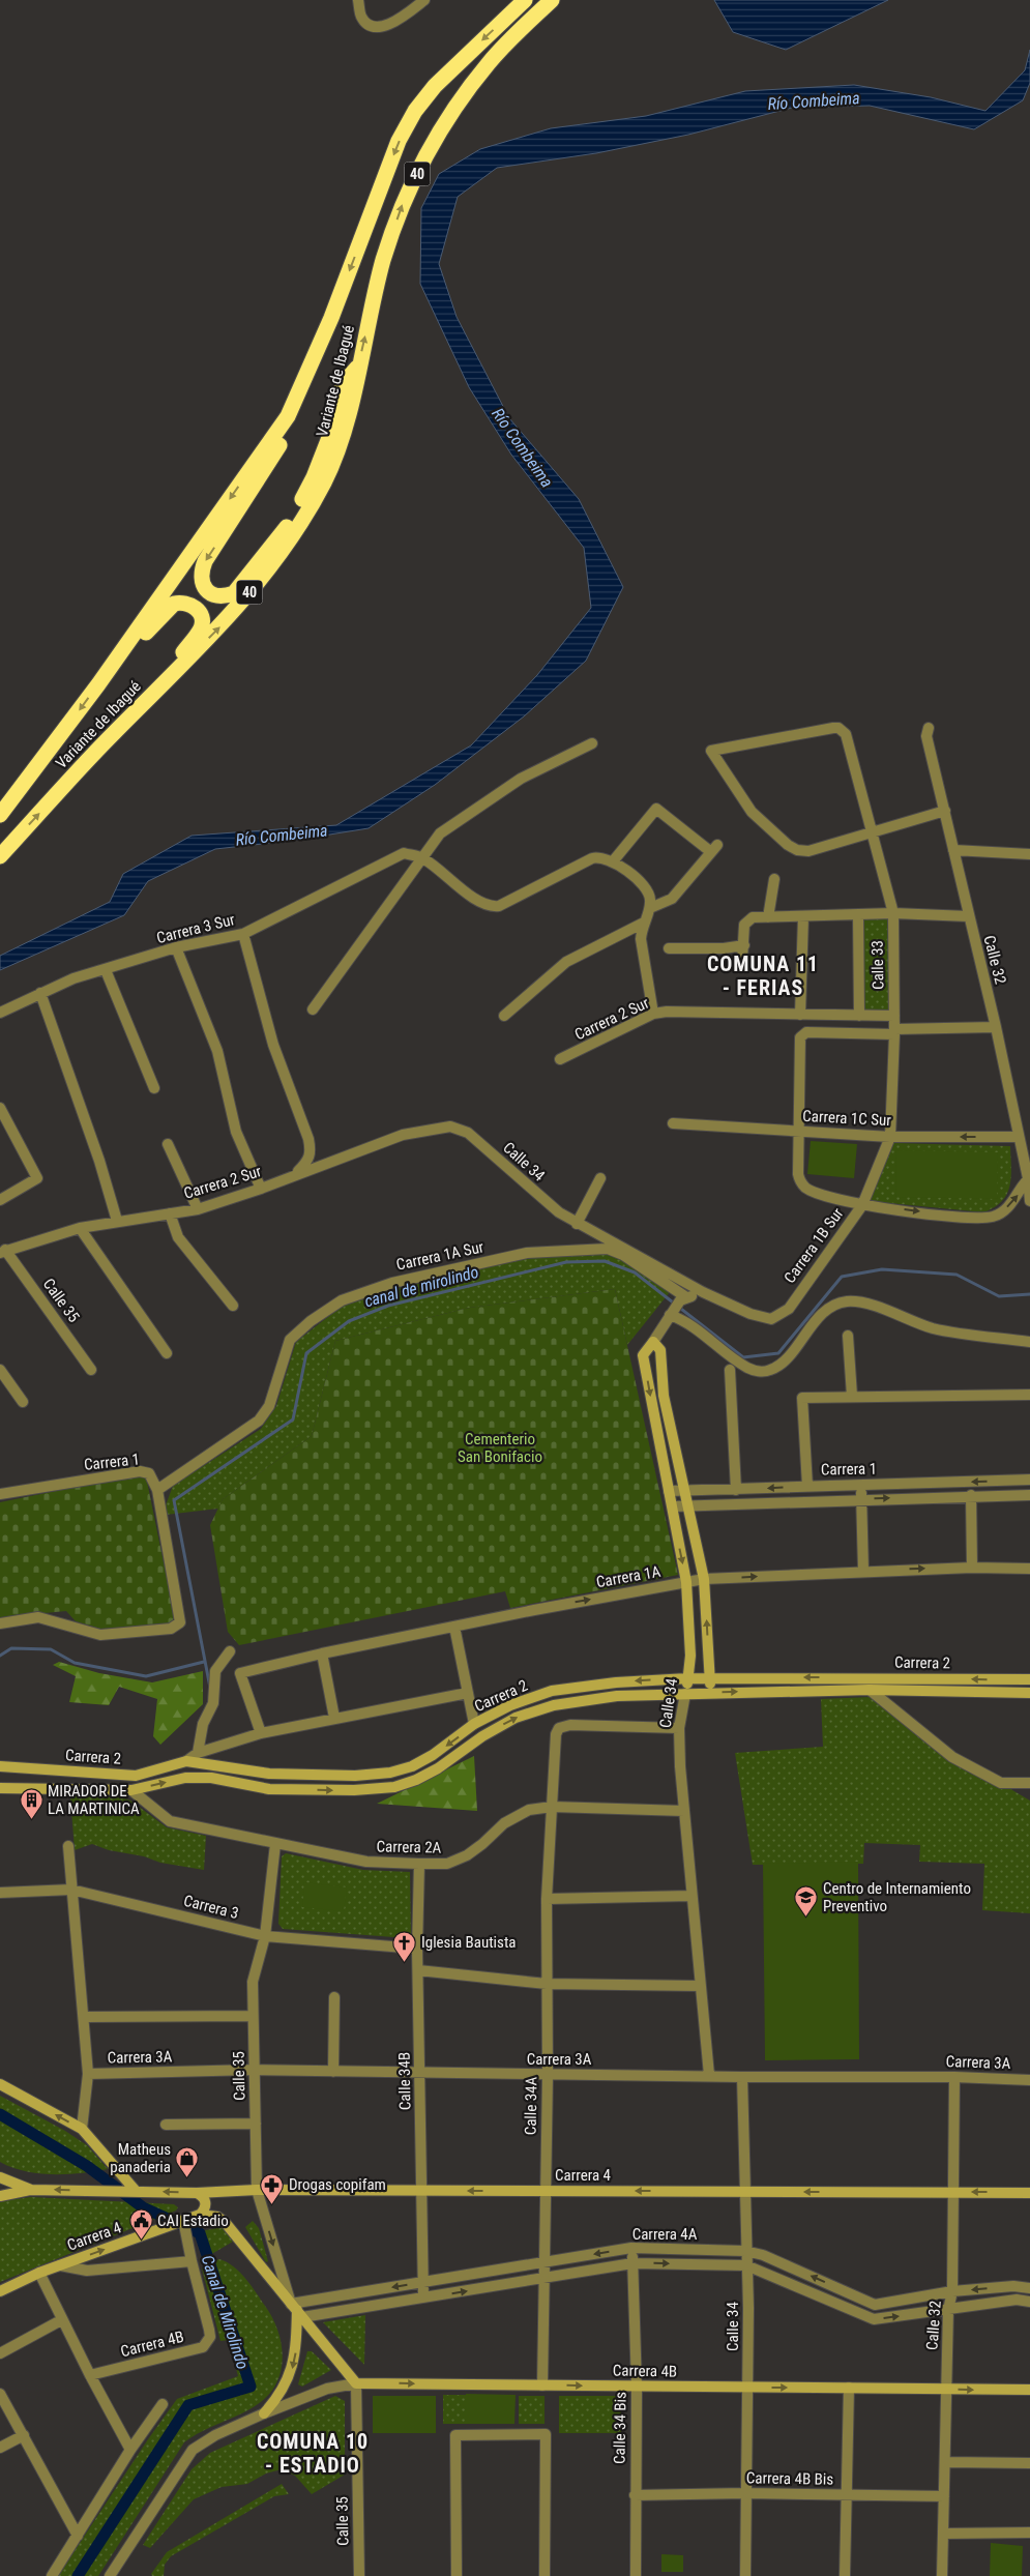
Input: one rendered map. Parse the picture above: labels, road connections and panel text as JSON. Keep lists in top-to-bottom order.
{
  "streets": {
    "highway": ["40", "Variante de Ibagué"],
    "street": [
      "Carrera 3 Sur",
      "Calle 32",
      "Calle 33",
      "Carrera 2 Sur",
      "Carrera 1C Sur",
      "Calle 34",
      "Carrera 1B Sur",
      "Carrera 1A Sur",
      "Calle 35",
      "Carrera 1",
      "Carrera 1A",
      "Carrera 2",
      "Carrera 2A",
      "Carrera 3",
      "Carrera 3A",
      "Calle 34B",
      "Calle 34A",
      "Carrera 4",
      "Carrera 4A",
      "Carrera 4B",
      "Calle 34 Bis",
      "Carrera 4B Bis"
    ]
  },
  "crossings": [
    ["Calle 32", "Carrera 1C Sur"],
    ["Calle 32", "Carrera 1B Sur"],
    ["Calle 32", "Carrera 3A"],
    ["Calle 32", "Carrera 4"],
    ["Calle 32", "Carrera 4A"],
    ["Calle 32", "Carrera 4B"],
    ["Calle 32", "Carrera 4B Bis"],
    ["Calle 33", "Carrera 2 Sur"],
    ["Calle 33", "Carrera 1C Sur"],
    ["Calle 33", "Carrera 1B Sur"],
    ["Carrera 2 Sur", "Calle 34"],
    ["Carrera 2 Sur", "Calle 35"],
    ["Calle 34", "Carrera 1B Sur"],
    ["Calle 34", "Carrera 1A Sur"],
    ["Calle 34", "Carrera 1"],
    ["Calle 34", "Carrera 1A"],
    ["Calle 34", "Carrera 2"],
    ["Calle 34", "Carrera 2A"],
    ["Calle 34", "Carrera 3A"],
    ["Calle 34", "Calle 34A"],
    ["Calle 34", "Carrera 4"],
    ["Calle 34", "Carrera 4A"],
    ["Calle 34", "Carrera 4B"],
    ["Calle 34", "Carrera 4B Bis"],
    ["Carrera 1A Sur", "Carrera 1"],
    ["Calle 35", "Carrera 2A"],
    ["Calle 35", "Carrera 3"],
    ["Calle 35", "Carrera 3A"],
    ["Calle 35", "Carrera 4"],
    ["Calle 35", "Carrera 4A"],
    ["Calle 35", "Carrera 4B"],
    ["Carrera 2", "Carrera 2A"],
    ["Carrera 2A", "Calle 34B"],
    ["Carrera 2A", "Calle 34A"],
    ["Carrera 3", "Calle 34B"],
    ["Carrera 3A", "Calle 34B"],
    ["Carrera 3A", "Calle 34A"],
    ["Calle 34B", "Carrera 4"],
    ["Calle 34B", "Carrera 4A"],
    ["Calle 34A", "Carrera 4"],
    ["Calle 34A", "Carrera 4A"],
    ["Calle 34A", "Carrera 4B"],
    ["Carrera 4A", "Calle 34 Bis"],
    ["Carrera 4B", "Calle 34 Bis"],
    ["Calle 34 Bis", "Carrera 4B Bis"]
  ],
  "one_way": [
    "Carrera 1C Sur",
    "Carrera 1B Sur",
    "Carrera 1A",
    "Carrera 4B"
  ],
  "districts": ["COMUNA 11 - FERIAS", "COMUNA 10 - ESTADIO"],
  "water": ["Río Combeima", "canal de mirolindo", "Canal de Mirolindo"],
  "parks": ["Cementerio San Bonifacio"],
  "places": {
    "building": ["MIRADOR DE LA MARTINICA"],
    "school or university": ["Centro de Internamiento Preventivo"],
    "church": ["Iglesia Bautista"],
    "shop": ["Matheus panaderia"],
    "pharmacy": ["Drogas copifam"],
    "public building": ["CAI Estadio"]
  }
}
